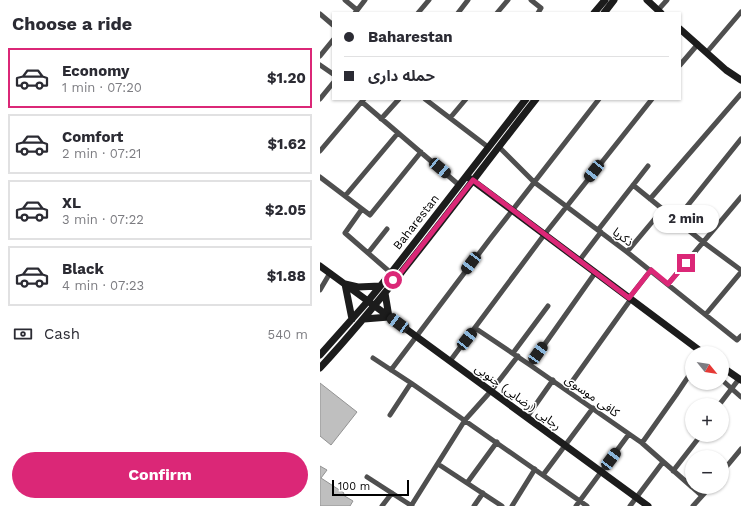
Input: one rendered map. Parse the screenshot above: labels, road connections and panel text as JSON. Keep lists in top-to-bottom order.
{
  "streets": {
    "street": [
      "Baharestan",
      "ذکریا",
      "کافی موسوی",
      "رجایی (رضایی) جنوبی"
    ]
  },
  "crossings": [
    ["Baharestan", "ذکریا"],
    ["Baharestan", "رجایی (رضایی) جنوبی"]
  ],
  "scale_bar": "100 m",
  "north": "bottom right",
  "page": {
    "heading": "Choose a ride",
    "banner": ["Baharestan", "حمله داری"],
    "list": [
      {
        "name": "Economy",
        "note": "1 min · 07:20",
        "value": "$1.20"
      },
      {
        "name": "Comfort",
        "note": "2 min · 07:21",
        "value": "$1.62"
      },
      {
        "name": "XL",
        "note": "3 min · 07:22",
        "value": "$2.05"
      },
      {
        "name": "Black",
        "note": "4 min · 07:23",
        "value": "$1.88"
      }
    ],
    "bubble": "2 min",
    "pay": ["Cash", "540 m"],
    "map_buttons": ["+", "−"],
    "buttons": "Confirm",
    "scale": "100 m"
  }
}
